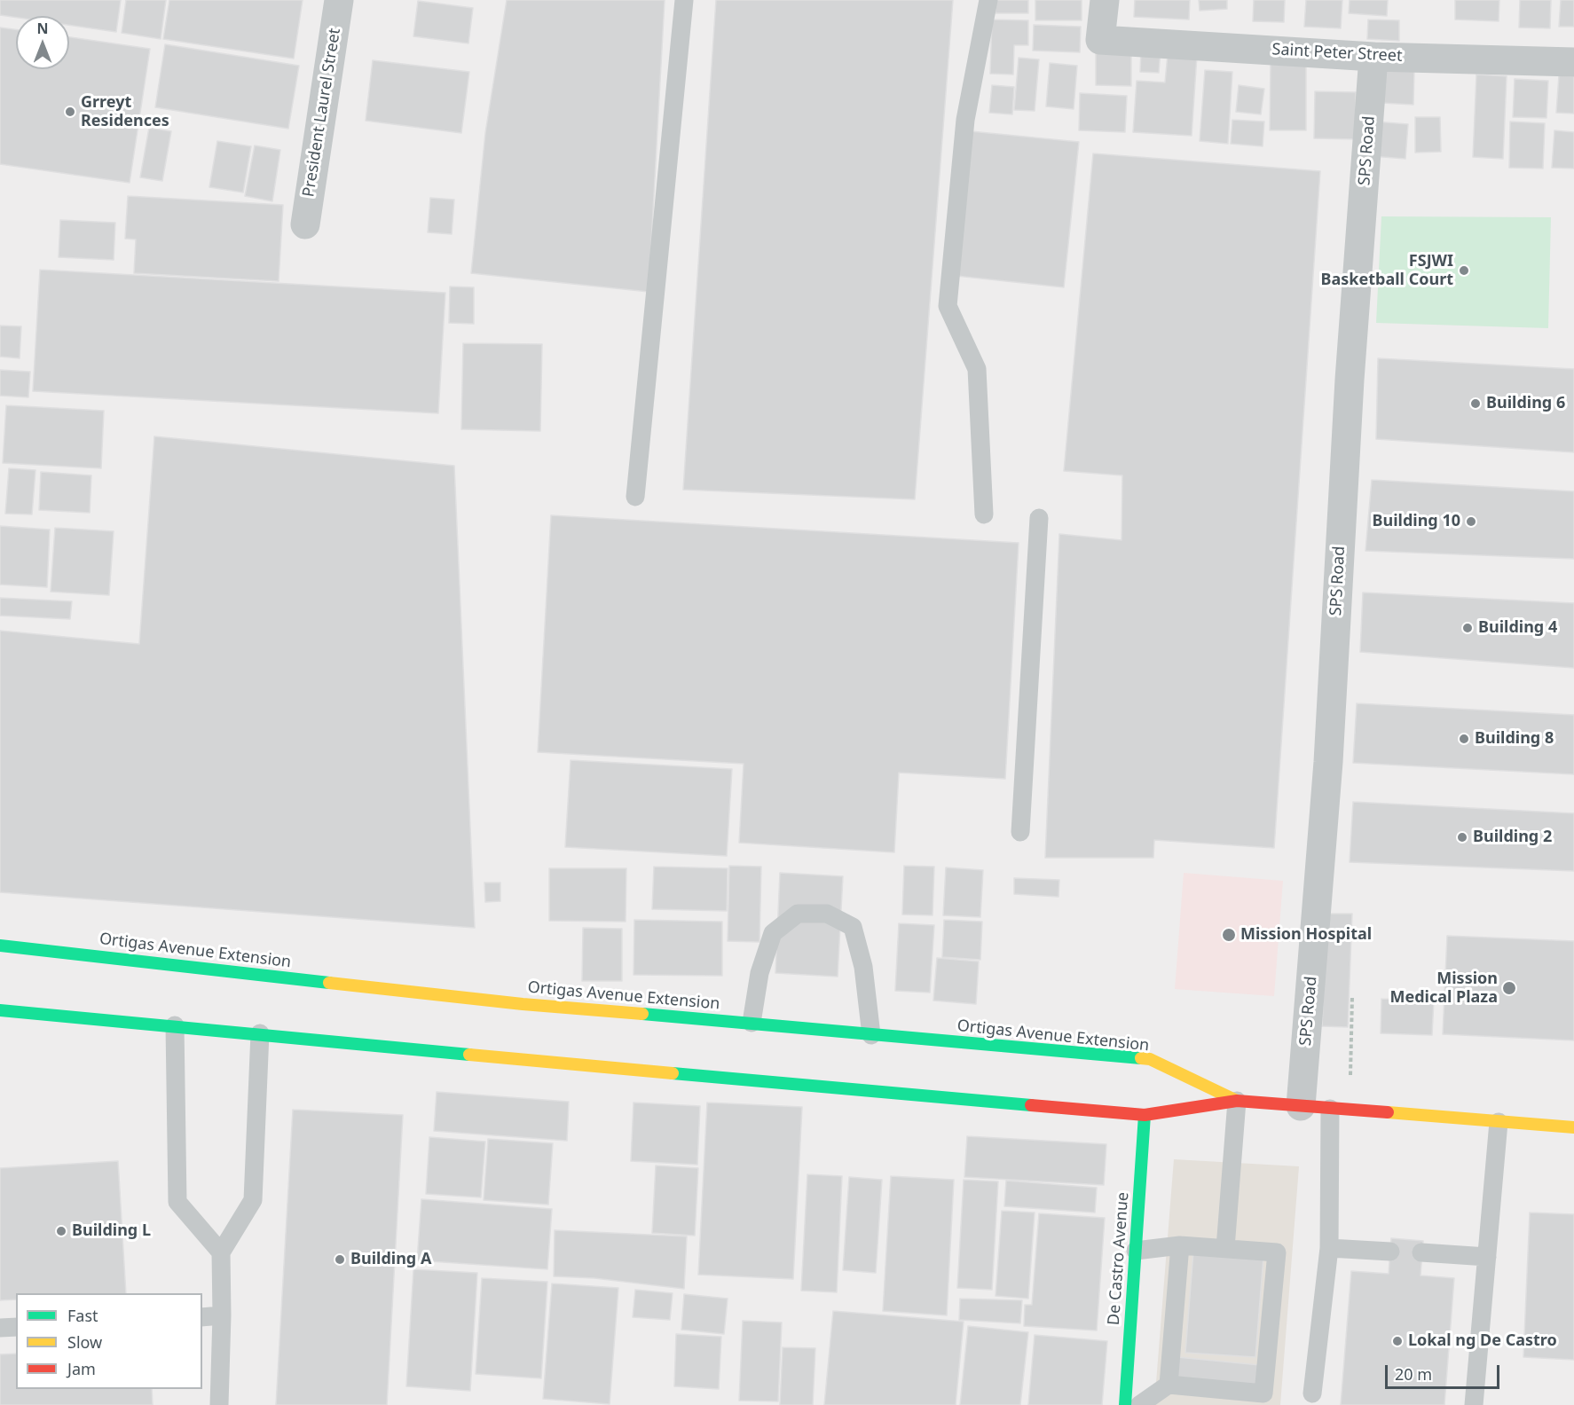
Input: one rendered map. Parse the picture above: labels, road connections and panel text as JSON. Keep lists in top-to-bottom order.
{
  "streets": {
    "main road": ["Ortigas Avenue Extension", "De Castro Avenue"],
    "street": ["Saint Peter Street", "President Laurel Street", "SPS Road"]
  },
  "crossings": [
    ["Saint Peter Street", "SPS Road"],
    ["SPS Road", "Ortigas Avenue Extension"],
    ["Ortigas Avenue Extension", "De Castro Avenue"]
  ],
  "places": [
    "Grreyt Residences",
    "FSJWI Basketball Court",
    "Building 6",
    "Building 10",
    "Building 4",
    "Building 8",
    "Building 2",
    "Mission Hospital",
    "Mission Medical Plaza",
    "Building L",
    "Building A",
    "Lokal ng De Castro"
  ],
  "legend": ["Fast", "Slow", "Jam"],
  "scale_bar": "20 m",
  "north": "top"
}
